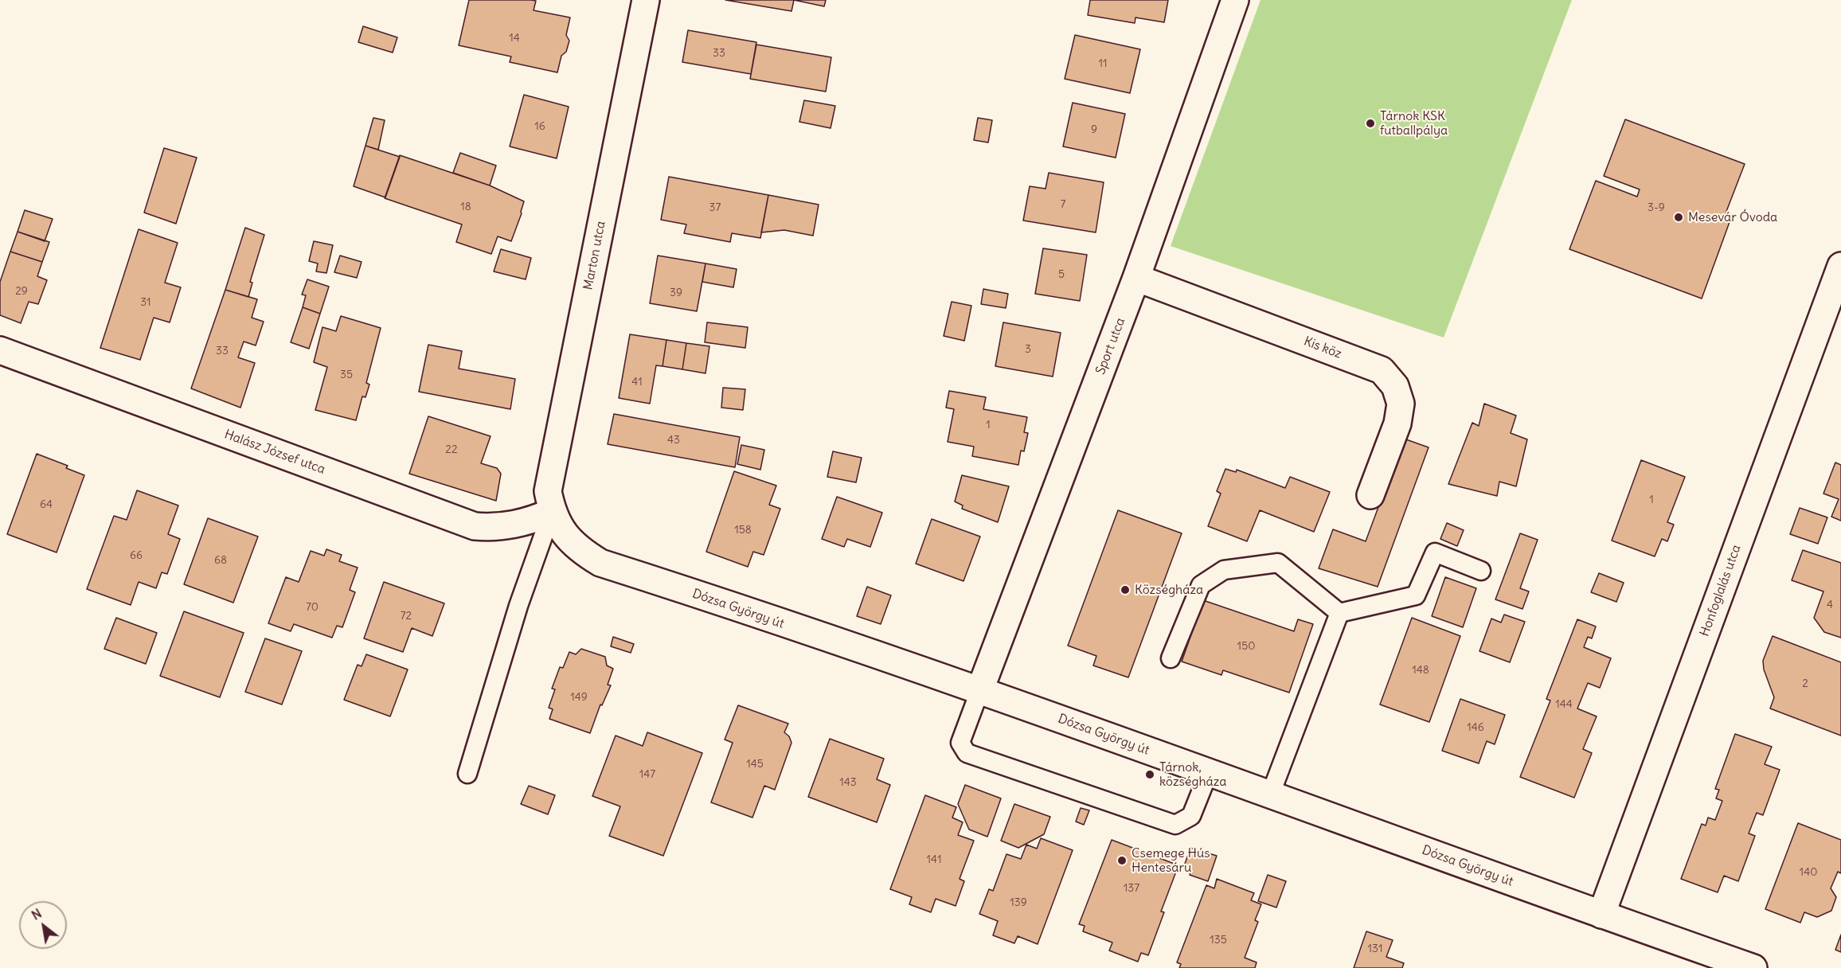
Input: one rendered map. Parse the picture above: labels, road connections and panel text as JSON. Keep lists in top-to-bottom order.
{
  "streets": {
    "street": [
      "Marton utca",
      "Sport utca",
      "Kis köz",
      "Halász József utca",
      "Honfoglalás utca",
      "Dózsa György út"
    ]
  },
  "crossings": [
    ["Marton utca", "Halász József utca"],
    ["Marton utca", "Dózsa György út"],
    ["Sport utca", "Kis köz"],
    ["Sport utca", "Dózsa György út"],
    ["Halász József utca", "Dózsa György út"],
    ["Honfoglalás utca", "Dózsa György út"]
  ],
  "places": [
    "Tárnok KSK futballpálya",
    "Mesevár Óvoda",
    "Községháza",
    "Tárnok, községháza",
    "Csemege Hús Hentesáru"
  ],
  "house_numbers": [
    "14",
    "33",
    "11",
    "16",
    "9",
    "7",
    "18",
    "37",
    "3-9",
    "5",
    "29",
    "39",
    "31",
    "3",
    "33",
    "35",
    "41",
    "1",
    "43",
    "22",
    "1",
    "64",
    "158",
    "66",
    "68",
    "4",
    "70",
    "72",
    "150",
    "148",
    "2",
    "149",
    "144",
    "146",
    "145",
    "147",
    "143",
    "141",
    "140",
    "137",
    "139",
    "135",
    "131"
  ],
  "north": "top left"
}
